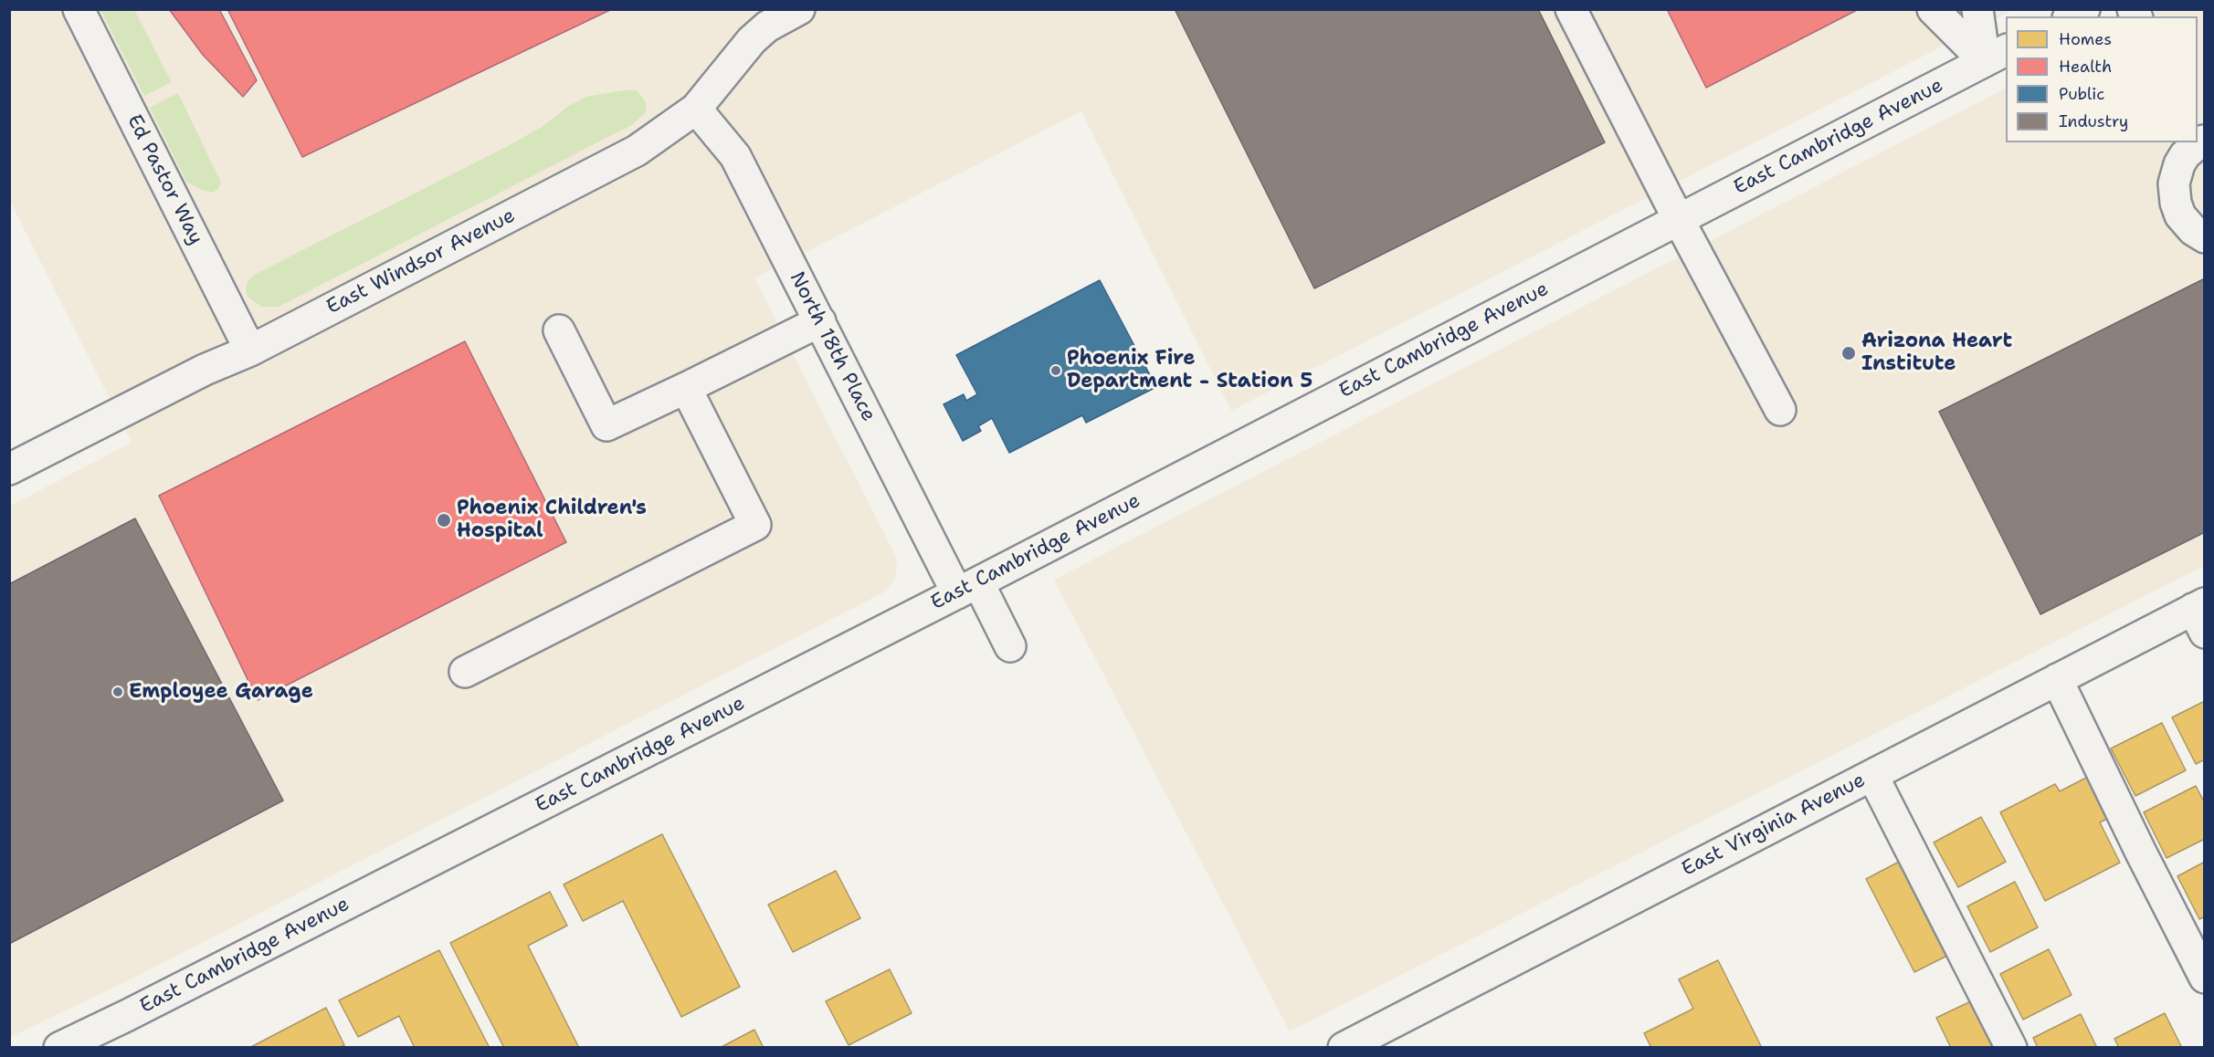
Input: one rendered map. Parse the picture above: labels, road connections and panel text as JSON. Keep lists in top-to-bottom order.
{
  "streets": {
    "street": [
      "East Cambridge Avenue",
      "Ed Pastor Way",
      "East Windsor Avenue",
      "North 18th Place",
      "East Virginia Avenue"
    ]
  },
  "crossings": [
    ["East Cambridge Avenue", "North 18th Place"],
    ["Ed Pastor Way", "East Windsor Avenue"],
    ["East Windsor Avenue", "North 18th Place"]
  ],
  "places": [
    "Arizona Heart Institute",
    "Phoenix Fire Department - Station 5",
    "Phoenix Children's Hospital",
    "Employee Garage"
  ],
  "legend": [
    "Homes",
    "Health",
    "Public",
    "Industry"
  ]
}
